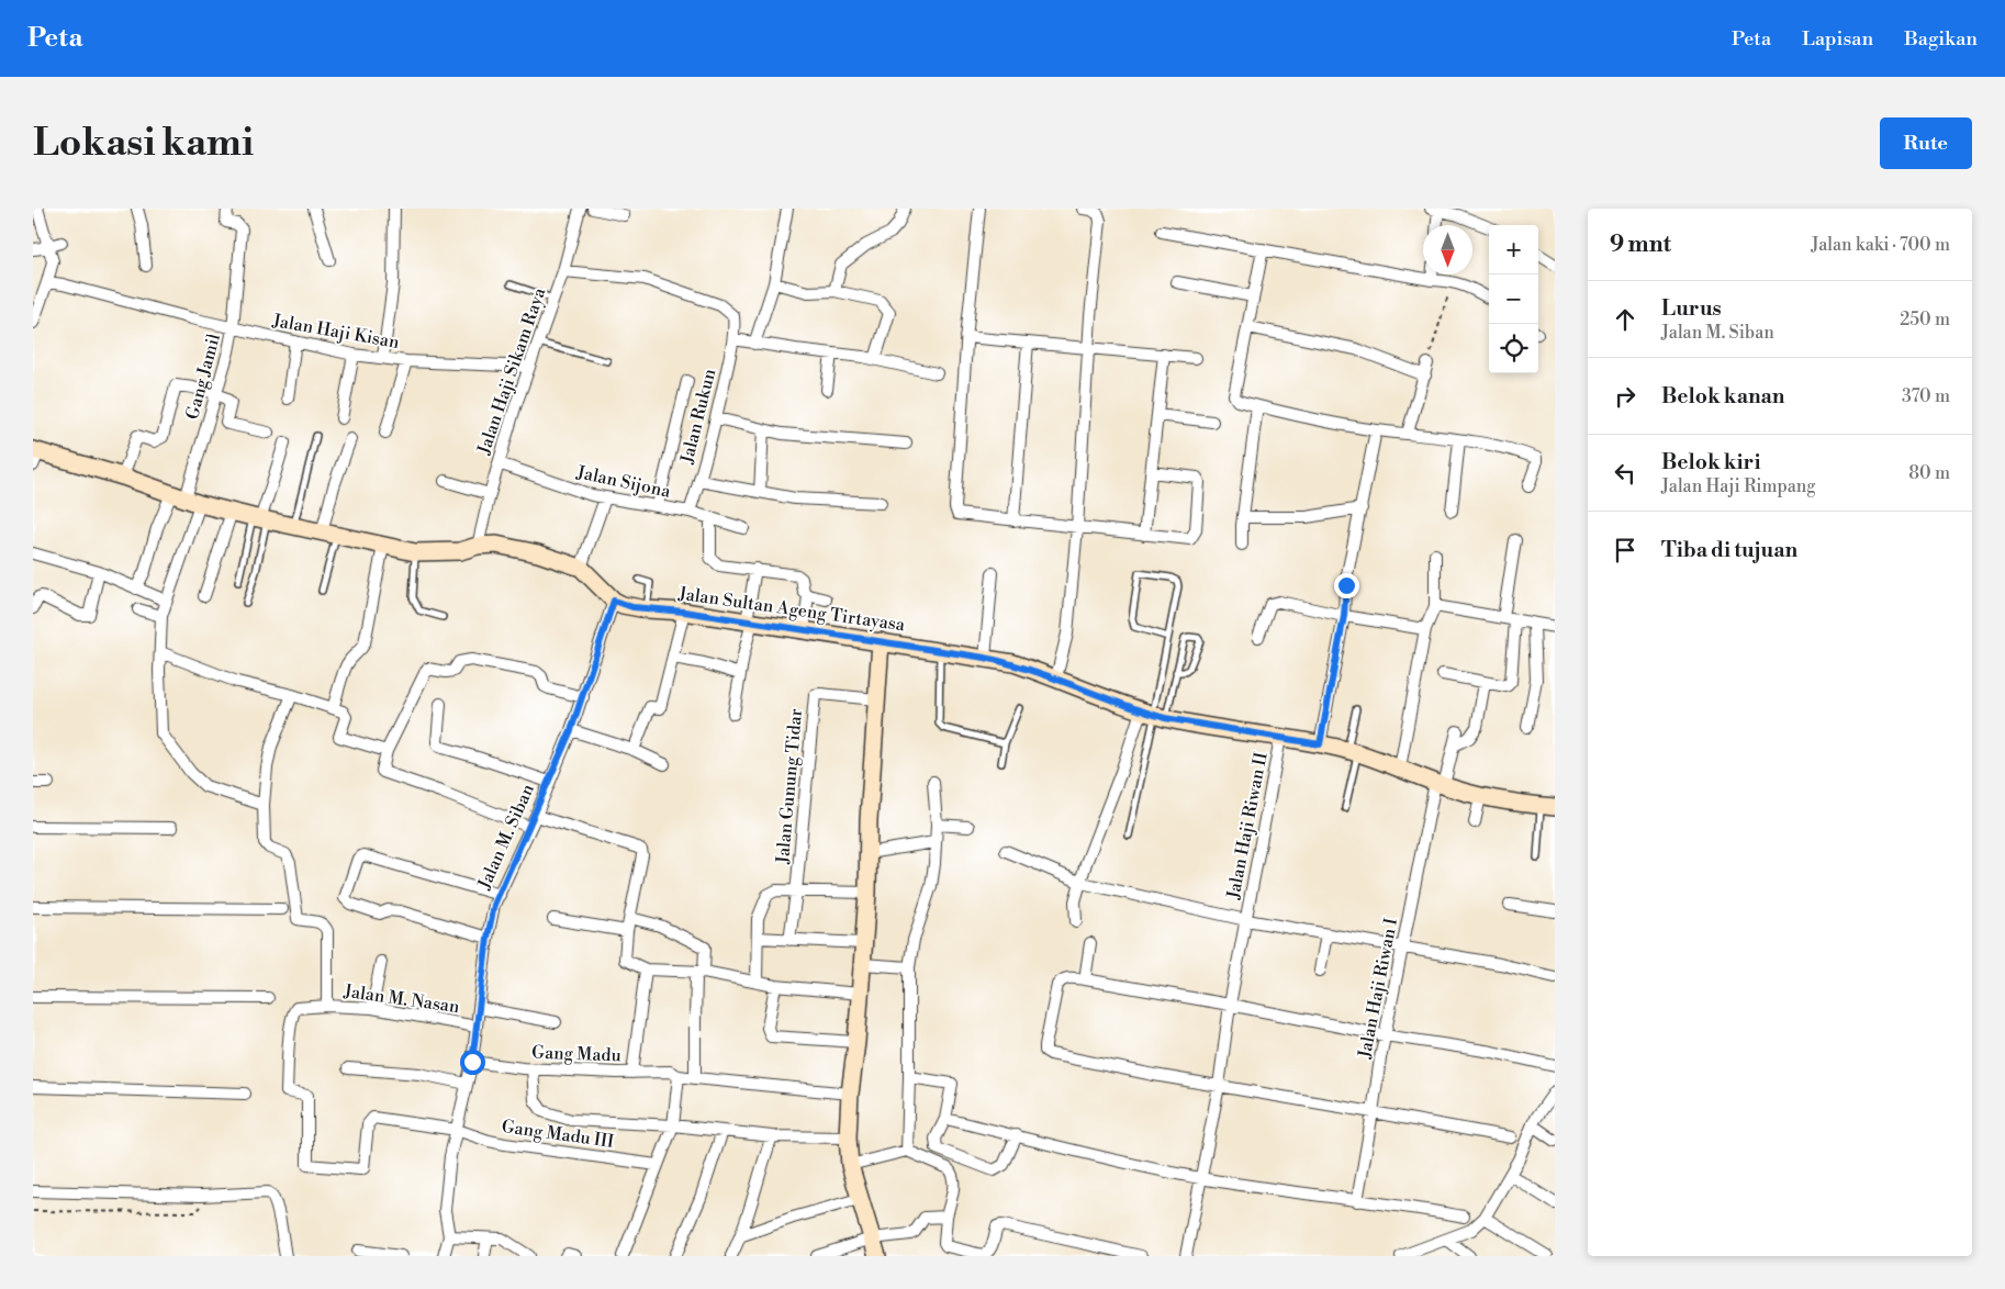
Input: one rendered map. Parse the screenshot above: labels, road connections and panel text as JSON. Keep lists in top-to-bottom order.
{
  "streets": {
    "main road": ["Jalan Sultan Ageng Tirtayasa"],
    "street": [
      "Jalan Haji Kisan",
      "Jalan Haji Sikam Raya",
      "Gang Jamil",
      "Jalan Rukun",
      "Jalan Sijona",
      "Jalan Gunung Tidar",
      "Jalan Haji Riwan II",
      "Jalan M. Siban",
      "Jalan Haji Riwan I",
      "Jalan M. Nasan",
      "Gang Madu",
      "Gang Madu III"
    ]
  },
  "crossings": [
    ["Jalan Haji Kisan", "Jalan Haji Sikam Raya"],
    ["Jalan Haji Kisan", "Gang Jamil"],
    ["Jalan Haji Sikam Raya", "Jalan Rukun"],
    ["Jalan Haji Sikam Raya", "Jalan Sijona"],
    ["Jalan Haji Sikam Raya", "Jalan Sultan Ageng Tirtayasa"],
    ["Gang Jamil", "Jalan Sultan Ageng Tirtayasa"],
    ["Jalan Rukun", "Jalan Sijona"],
    ["Jalan Sultan Ageng Tirtayasa", "Jalan Haji Riwan II"],
    ["Jalan Sultan Ageng Tirtayasa", "Jalan M. Siban"],
    ["Jalan Sultan Ageng Tirtayasa", "Jalan Haji Riwan I"],
    ["Jalan M. Siban", "Jalan M. Nasan"],
    ["Jalan M. Siban", "Gang Madu"],
    ["Jalan M. Siban", "Gang Madu III"],
    ["Jalan M. Nasan", "Gang Madu III"]
  ],
  "north": "bottom",
  "page": {
    "header": "Peta",
    "nav": ["Peta", "Lapisan", "Bagikan"],
    "buttons": "Rute",
    "title": "Lokasi kami",
    "heading": ["9 mnt", "Jalan kaki · 700 m"],
    "map_buttons": ["+", "−"],
    "list": [
      ["Lurus", "Jalan M. Siban", "250 m"],
      ["Belok kanan", "370 m"],
      ["Belok kiri", "Jalan Haji Rimpang", "80 m"],
      "Tiba di tujuan"
    ]
  }
}
